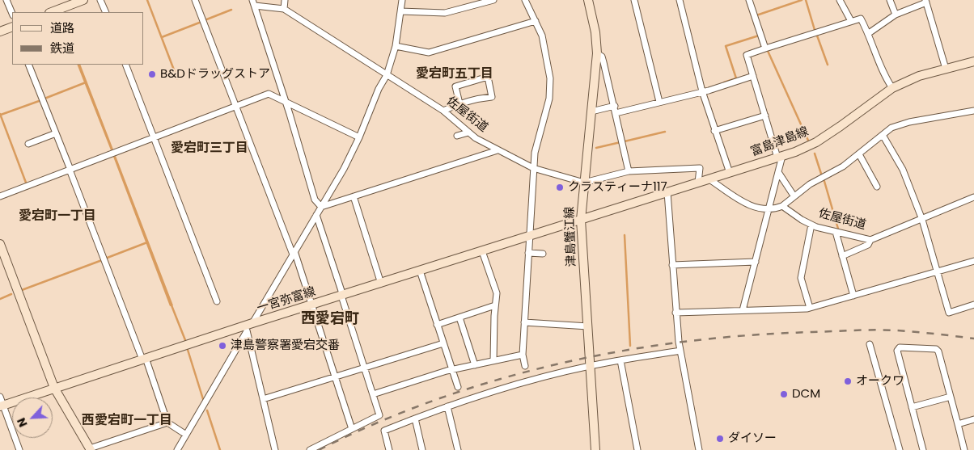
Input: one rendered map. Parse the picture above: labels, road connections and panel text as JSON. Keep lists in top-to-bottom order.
{
  "streets": {
    "main road": ["富島津島線", "津島蟹江線", "一宮弥富線"],
    "street": ["佐屋街道"]
  },
  "crossings": [
    ["佐屋街道", "津島蟹江線"],
    ["富島津島線", "津島蟹江線"],
    ["富島津島線", "一宮弥富線"],
    ["津島蟹江線", "一宮弥富線"]
  ],
  "districts": [
    "愛宕町五丁目",
    "愛宕町三丁目",
    "愛宕町一丁目",
    "西愛宕町",
    "西愛宕町一丁目"
  ],
  "places": [
    "B&Dドラッグストア",
    "クラスティーナ117",
    "津島警察署愛宕交番",
    "オークワ",
    "DCM",
    "ダイソー"
  ],
  "legend": ["道路", "鉄道"],
  "north": "bottom left"
}
